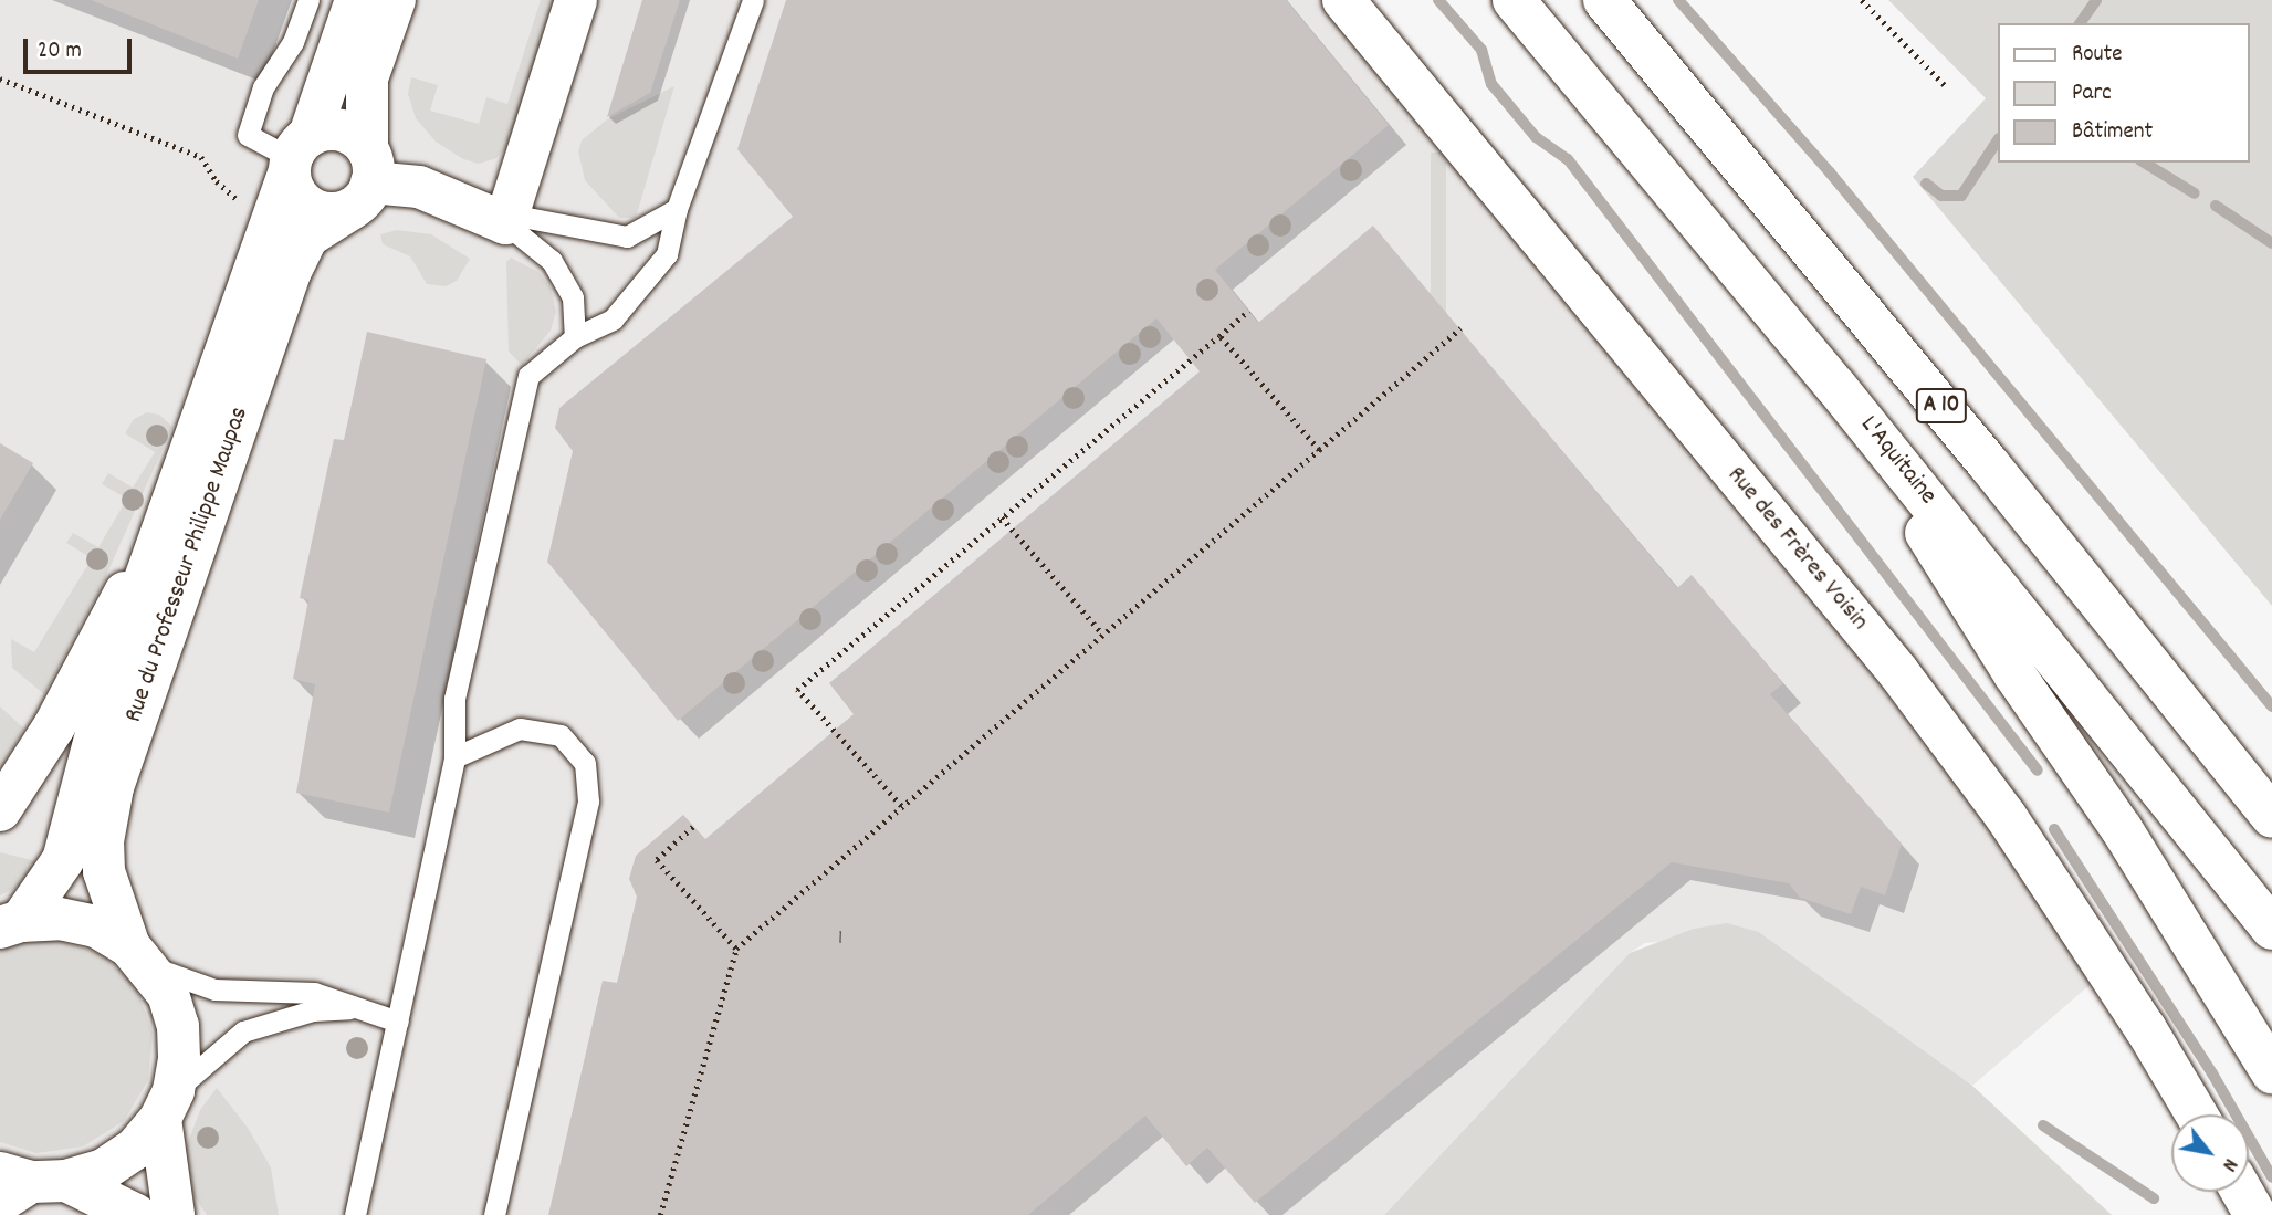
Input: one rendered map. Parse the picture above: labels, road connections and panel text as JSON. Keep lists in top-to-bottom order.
{
  "streets": {
    "main road": [
      "A 10",
      "L'Aquitaine",
      "Rue des Frères Voisin",
      "Rue du Professeur Philippe Maupas"
    ]
  },
  "house_numbers": ["1"],
  "legend": ["Route", "Parc", "Bâtiment"],
  "scale_bar": "20 m",
  "north": "bottom right"
}
